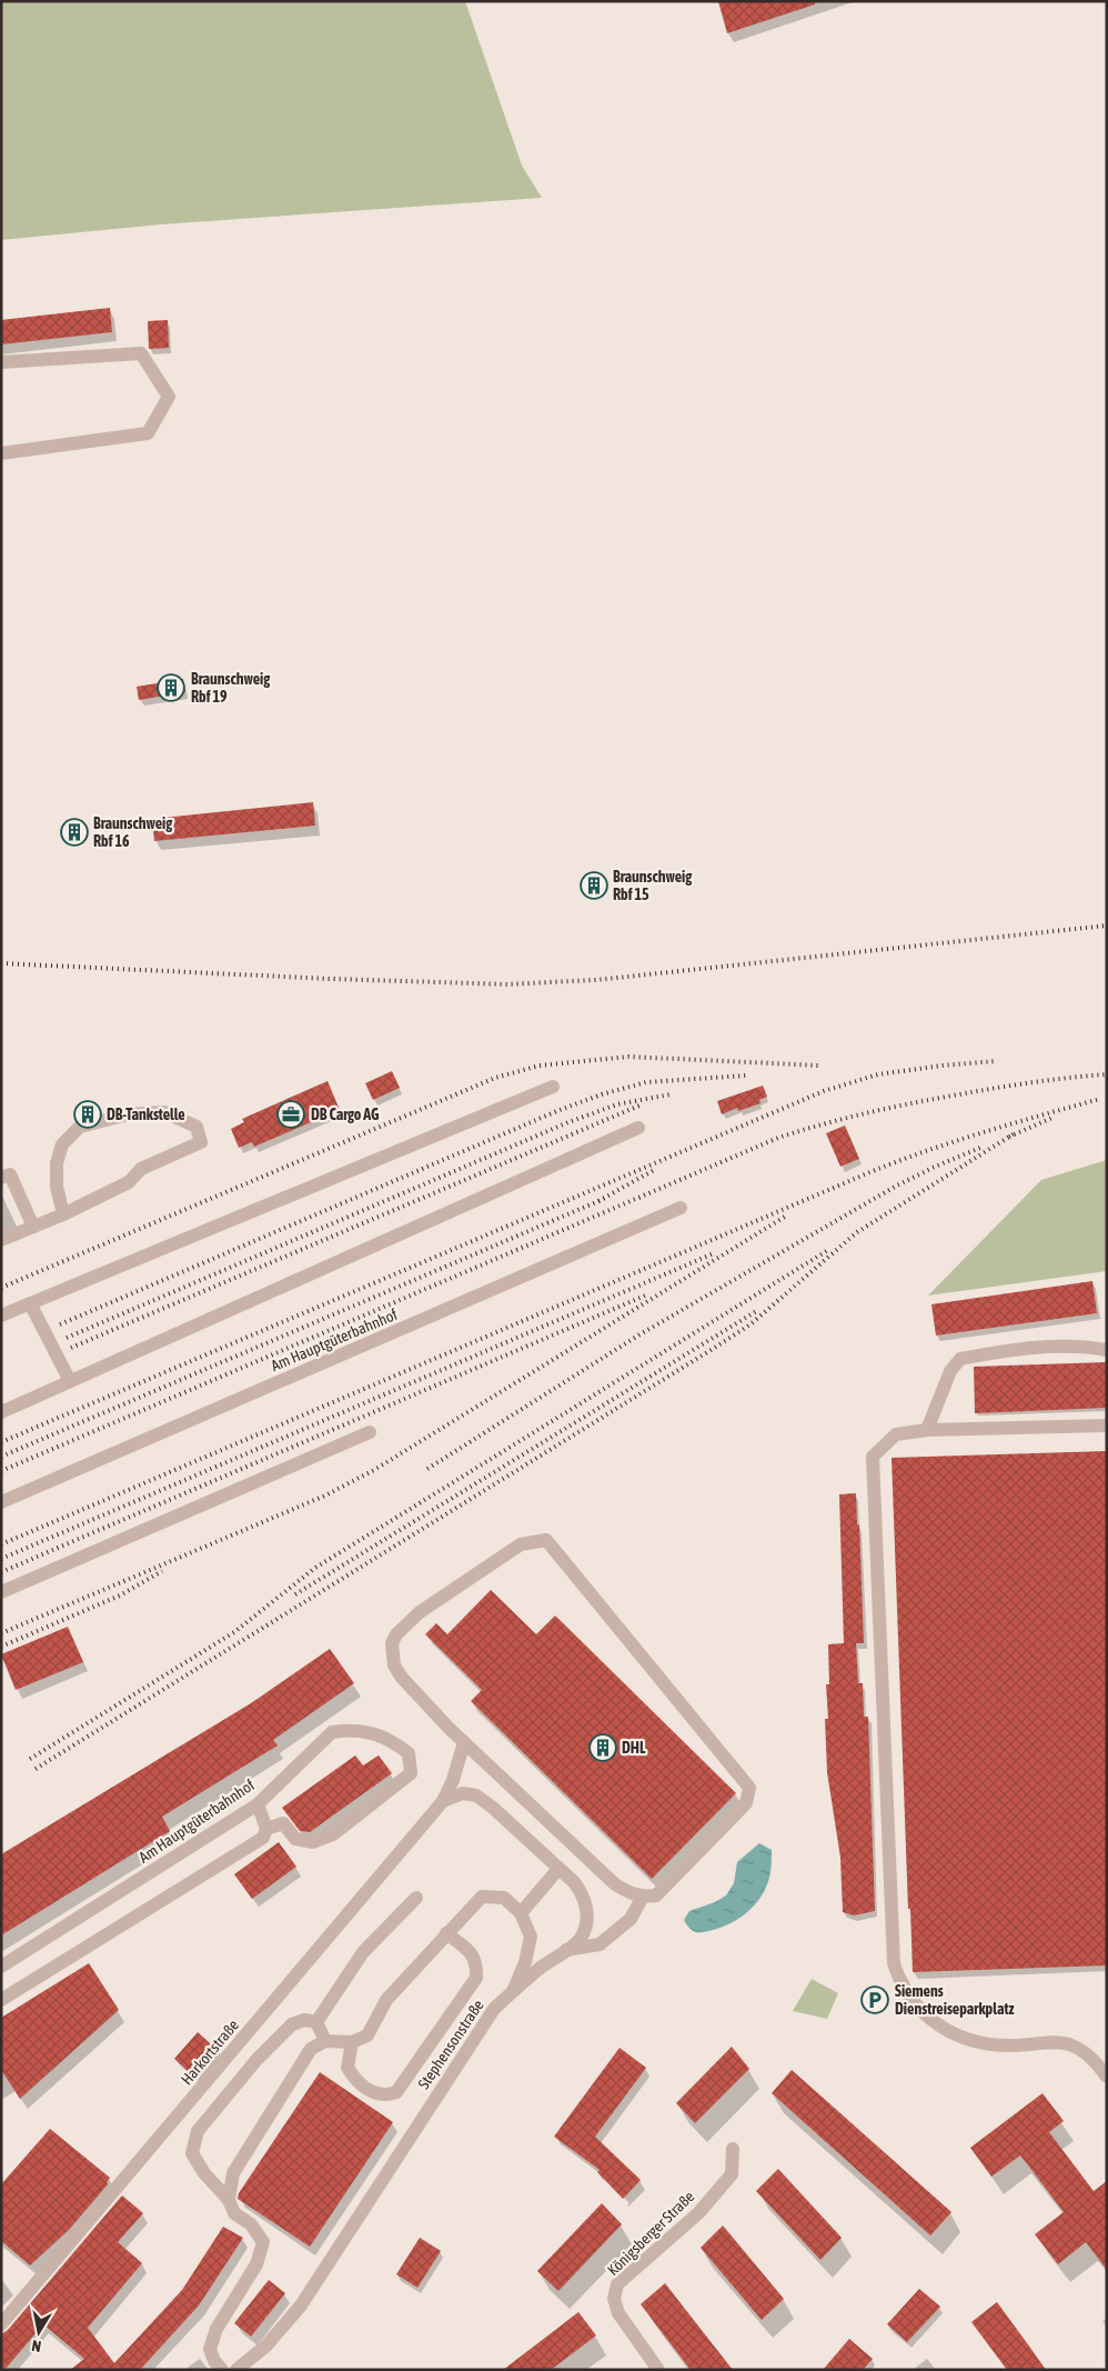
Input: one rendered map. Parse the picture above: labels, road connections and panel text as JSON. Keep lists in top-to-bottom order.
{
  "streets": {
    "street": [
      "Am Hauptgüterbahnhof",
      "Stephensonstraße",
      "Harkortstraße",
      "Königsberger Straße"
    ]
  },
  "crossings": [
    ["Stephensonstraße", "Harkortstraße"]
  ],
  "places": {
    "building": [
      "Braunschweig Rbf 19",
      "Braunschweig Rbf 16",
      "Braunschweig Rbf 15",
      "DB-Tankstelle",
      "DHL"
    ],
    "office": ["DB Cargo AG"],
    "parking": ["Siemens Dienstreiseparkplatz"]
  },
  "north": "bottom"
}
